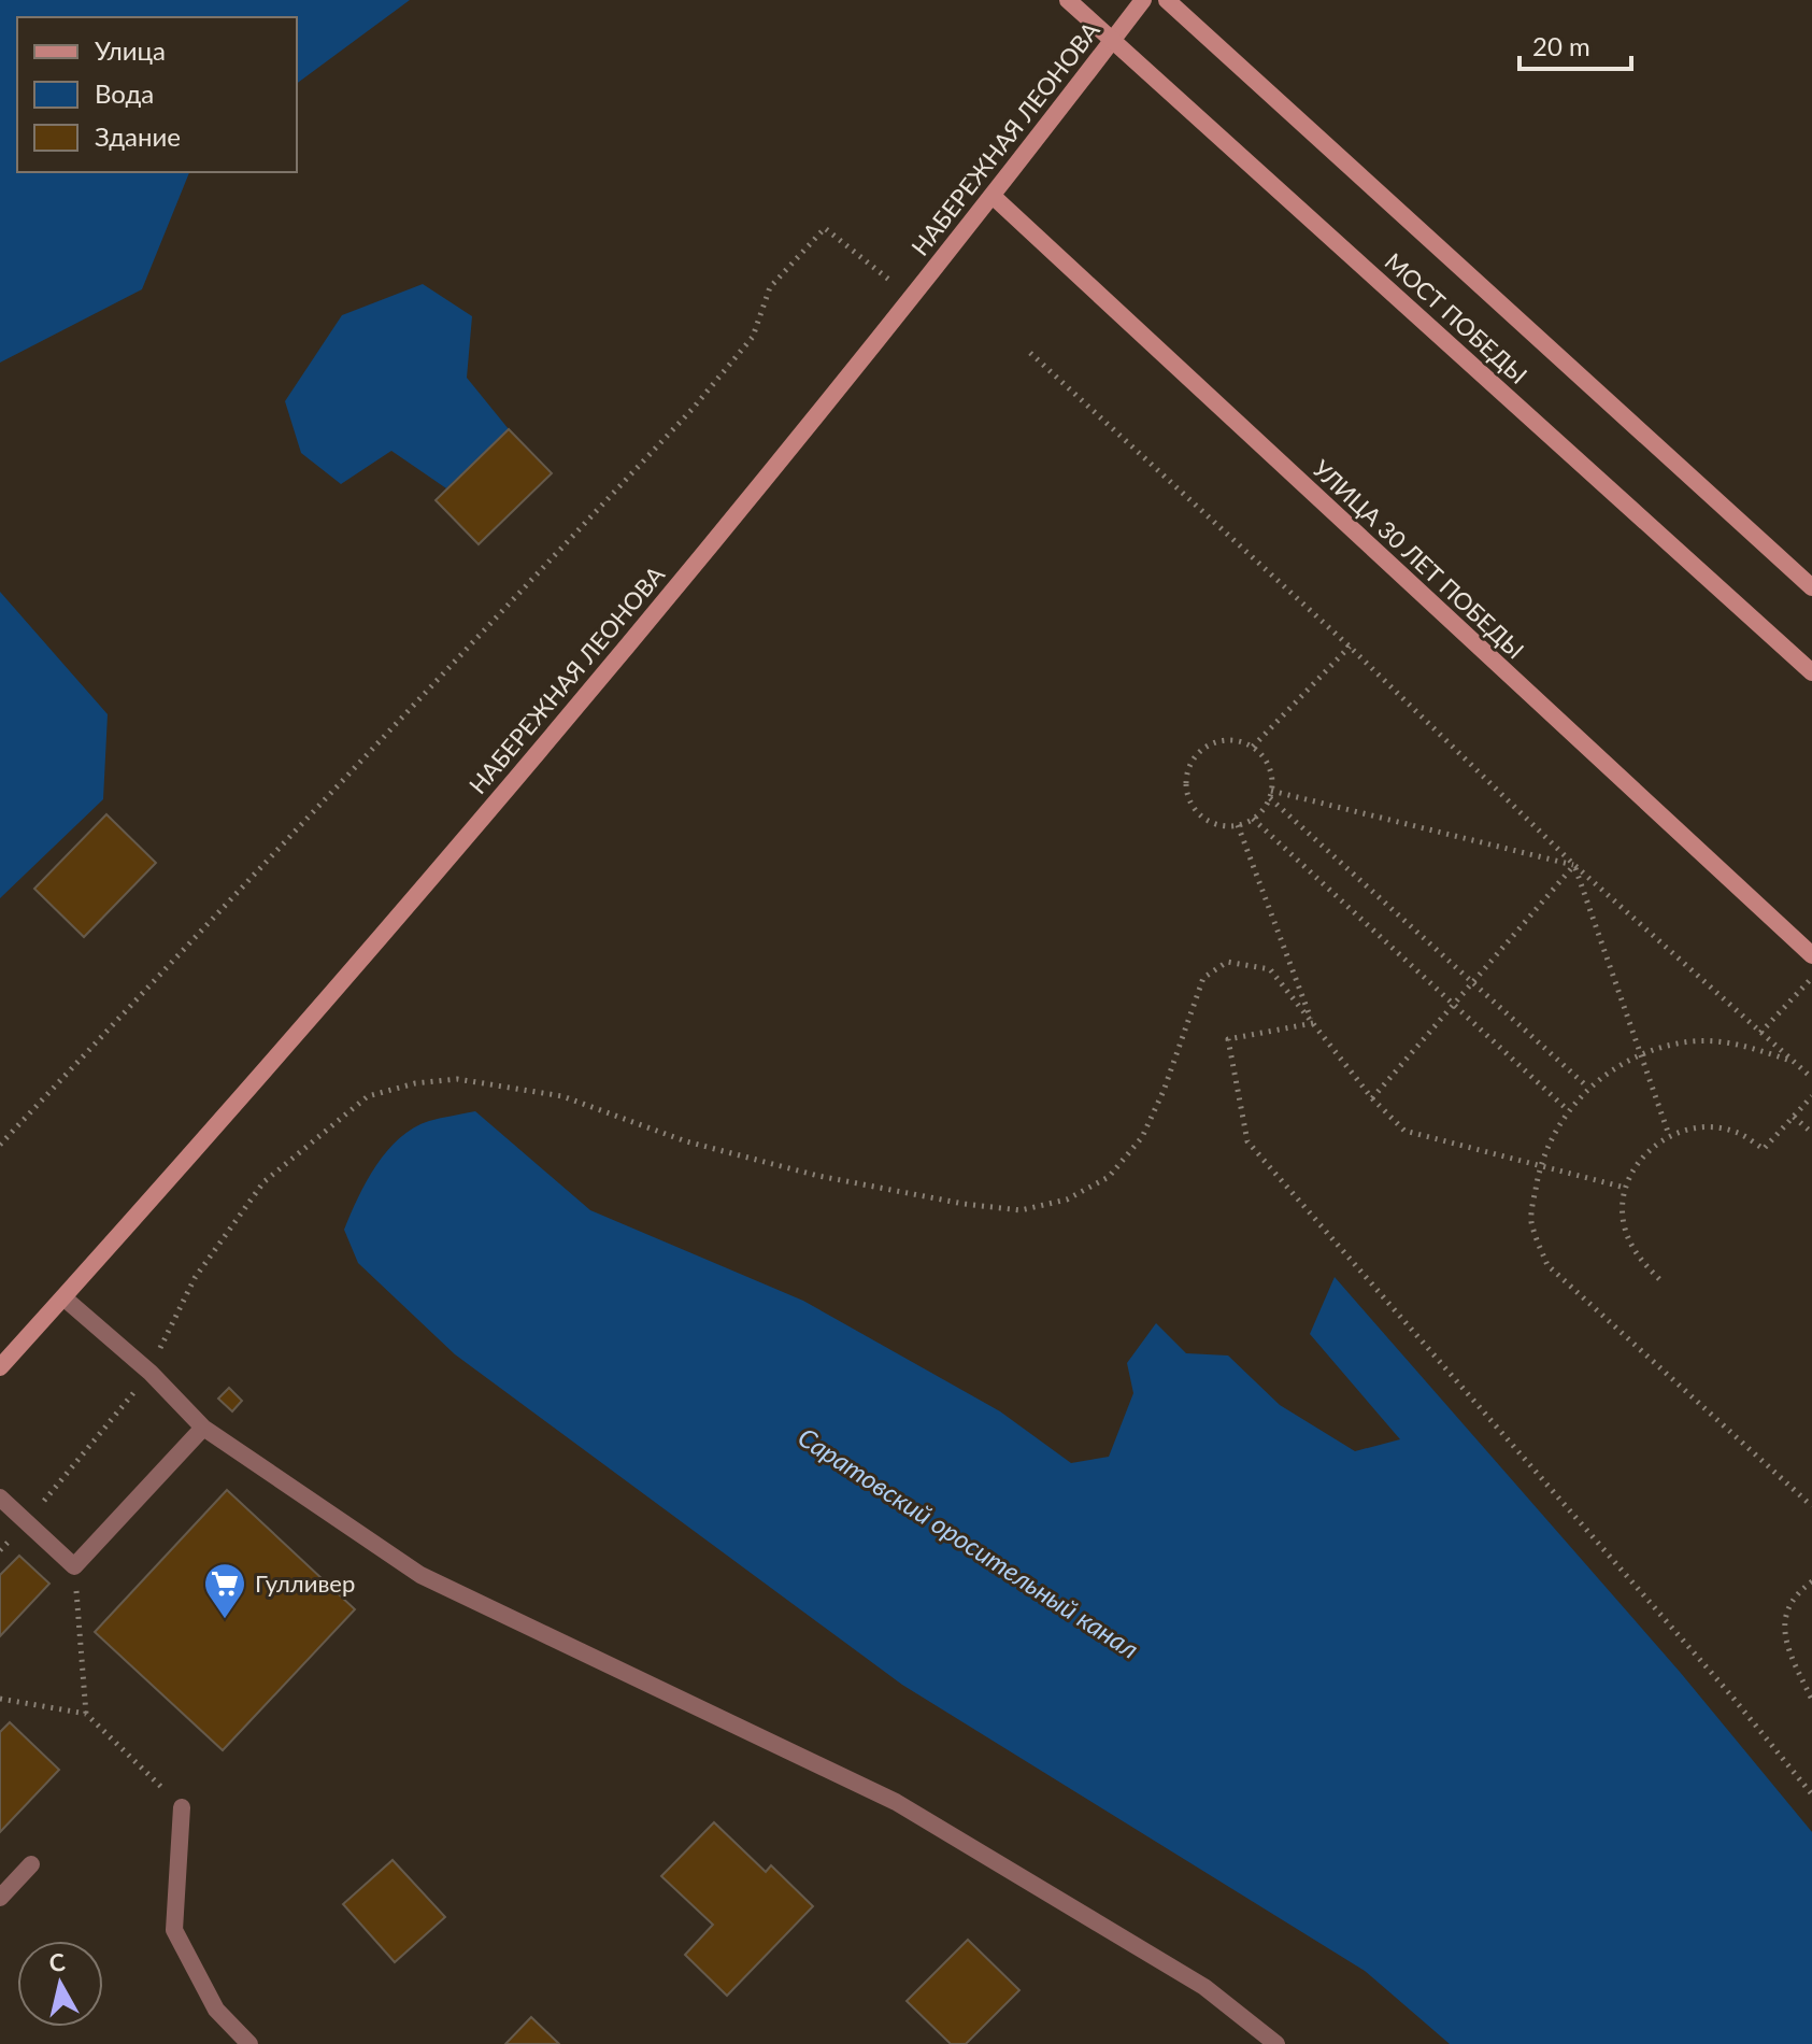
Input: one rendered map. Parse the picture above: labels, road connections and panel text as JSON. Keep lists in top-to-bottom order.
{
  "streets": {
    "main road": ["НАБЕРЕЖНАЯ ЛЕОНОВА", "МОСТ ПОБЕДЫ", "УЛИЦА 30 ЛЕТ ПОБЕДЫ"]
  },
  "crossings": [
    ["НАБЕРЕЖНАЯ ЛЕОНОВА", "УЛИЦА 30 ЛЕТ ПОБЕДЫ"]
  ],
  "water": ["Саратовский оросительный канал"],
  "places": {
    "supermarket": ["Гулливер"]
  },
  "legend": ["Улица", "Вода", "Здание"],
  "scale_bar": "20 m",
  "north": "top"
}
